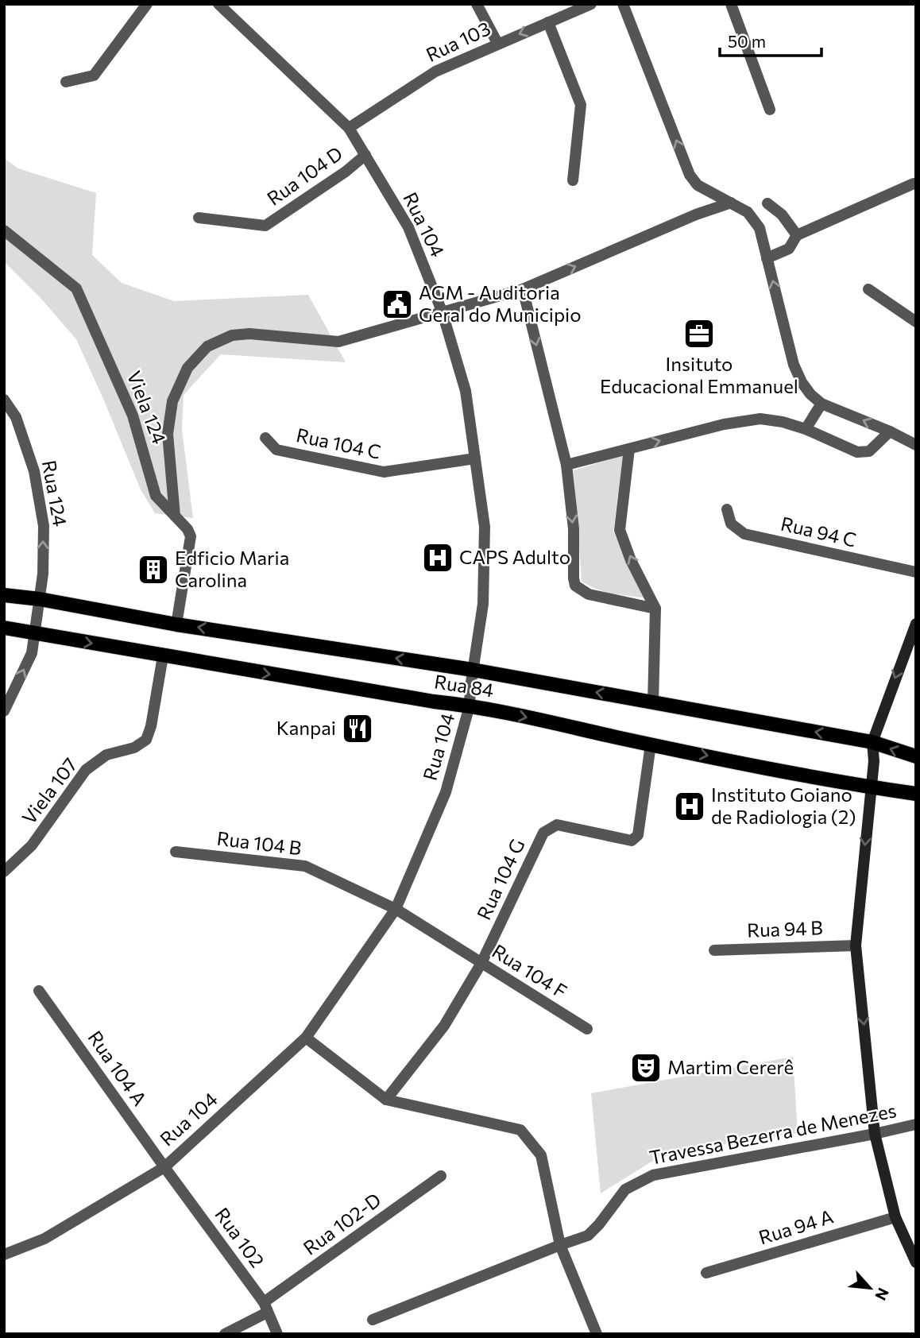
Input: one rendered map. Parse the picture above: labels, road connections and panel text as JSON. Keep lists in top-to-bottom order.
{
  "streets": {
    "main road": ["Rua 84"],
    "street": [
      "Rua 103",
      "Rua 104 D",
      "Rua 104",
      "Viela 124",
      "Rua 104 C",
      "Rua 124",
      "Rua 94 C",
      "Viela 107",
      "Rua 104 B",
      "Rua 104 G",
      "Rua 94 B",
      "Rua 104 F",
      "Rua 104 A",
      "Travessa Bezerra de Menezes",
      "Rua 102-D",
      "Rua 94 A",
      "Rua 102"
    ]
  },
  "crossings": [
    ["Rua 103", "Rua 104"],
    ["Rua 104 D", "Rua 104"],
    ["Rua 104", "Rua 104 C"],
    ["Rua 104", "Rua 84"],
    ["Rua 104", "Rua 104 B"],
    ["Rua 104", "Rua 104 F"],
    ["Rua 104", "Rua 104 A"],
    ["Rua 104", "Rua 102"],
    ["Viela 124", "Rua 84"],
    ["Rua 124", "Rua 84"],
    ["Rua 84", "Viela 107"],
    ["Rua 84", "Rua 104 G"],
    ["Rua 104 B", "Rua 104 F"],
    ["Rua 104 G", "Rua 104 F"],
    ["Rua 104 A", "Rua 102"],
    ["Rua 102-D", "Rua 102"]
  ],
  "one_way": ["Rua 124"],
  "places": {
    "public building": ["AGM - Auditoria Geral do Municipio"],
    "office": ["Insituto Educacional Emmanuel"],
    "hospital": ["CAPS Adulto", "Instituto Goiano de Radiologia (2)"],
    "building": ["Edficio Maria Carolina"],
    "restaurant": ["Kanpai"],
    "theatre": ["Martim Cererê"]
  },
  "scale_bar": "50 m",
  "north": "bottom right"
}
